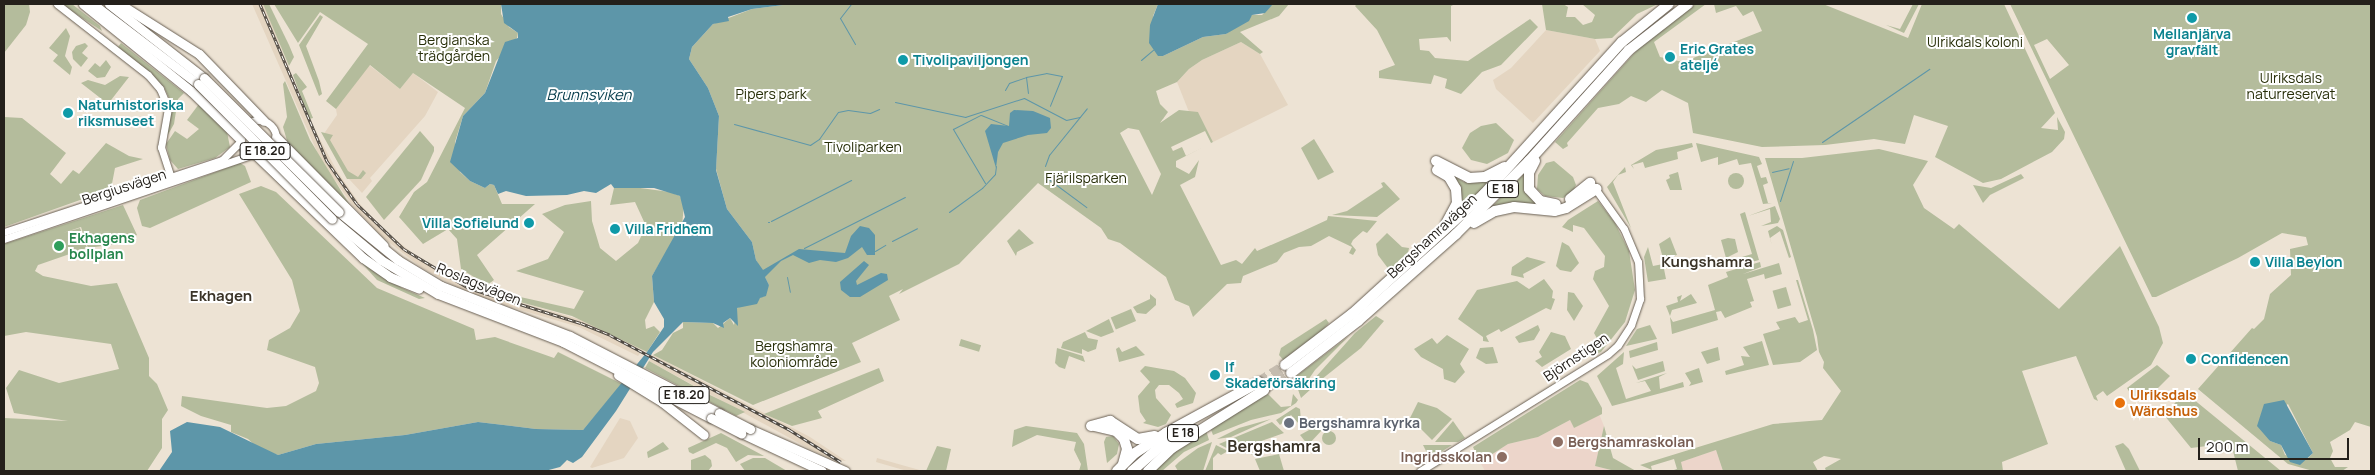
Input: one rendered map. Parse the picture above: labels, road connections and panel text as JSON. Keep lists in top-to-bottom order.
{
  "streets": {
    "highway": ["E 18", "Bergshamravägen"],
    "main road": ["E 18.20", "Roslagsvägen"],
    "street": ["Bergiusvägen", "Björnstigen"]
  },
  "districts": ["Kungshamra", "Ekhagen", "Bergshamra"],
  "water": ["Brunnsviken"],
  "parks": [
    "Bergianska trädgården",
    "Ulrikdals koloni",
    "Ulriksdals naturreservat",
    "Pipers park",
    "Tivoliparken",
    "Fjärilsparken",
    "Bergshamra koloniområde"
  ],
  "places": [
    "Mellanjärva gravfält",
    "Eric Grates ateljé",
    "Tivolipaviljongen",
    "Naturhistoriska riksmuseet",
    "Villa Sofielund",
    "Villa Fridhem",
    "Ekhagens bollplan",
    "Villa Beylon",
    "Confidencen",
    "If Skadeförsäkring",
    "Ulriksdals Wärdshus",
    "Bergshamra kyrka",
    "Bergshamraskolan",
    "Ingridsskolan"
  ],
  "scale_bar": "200 m"
}
